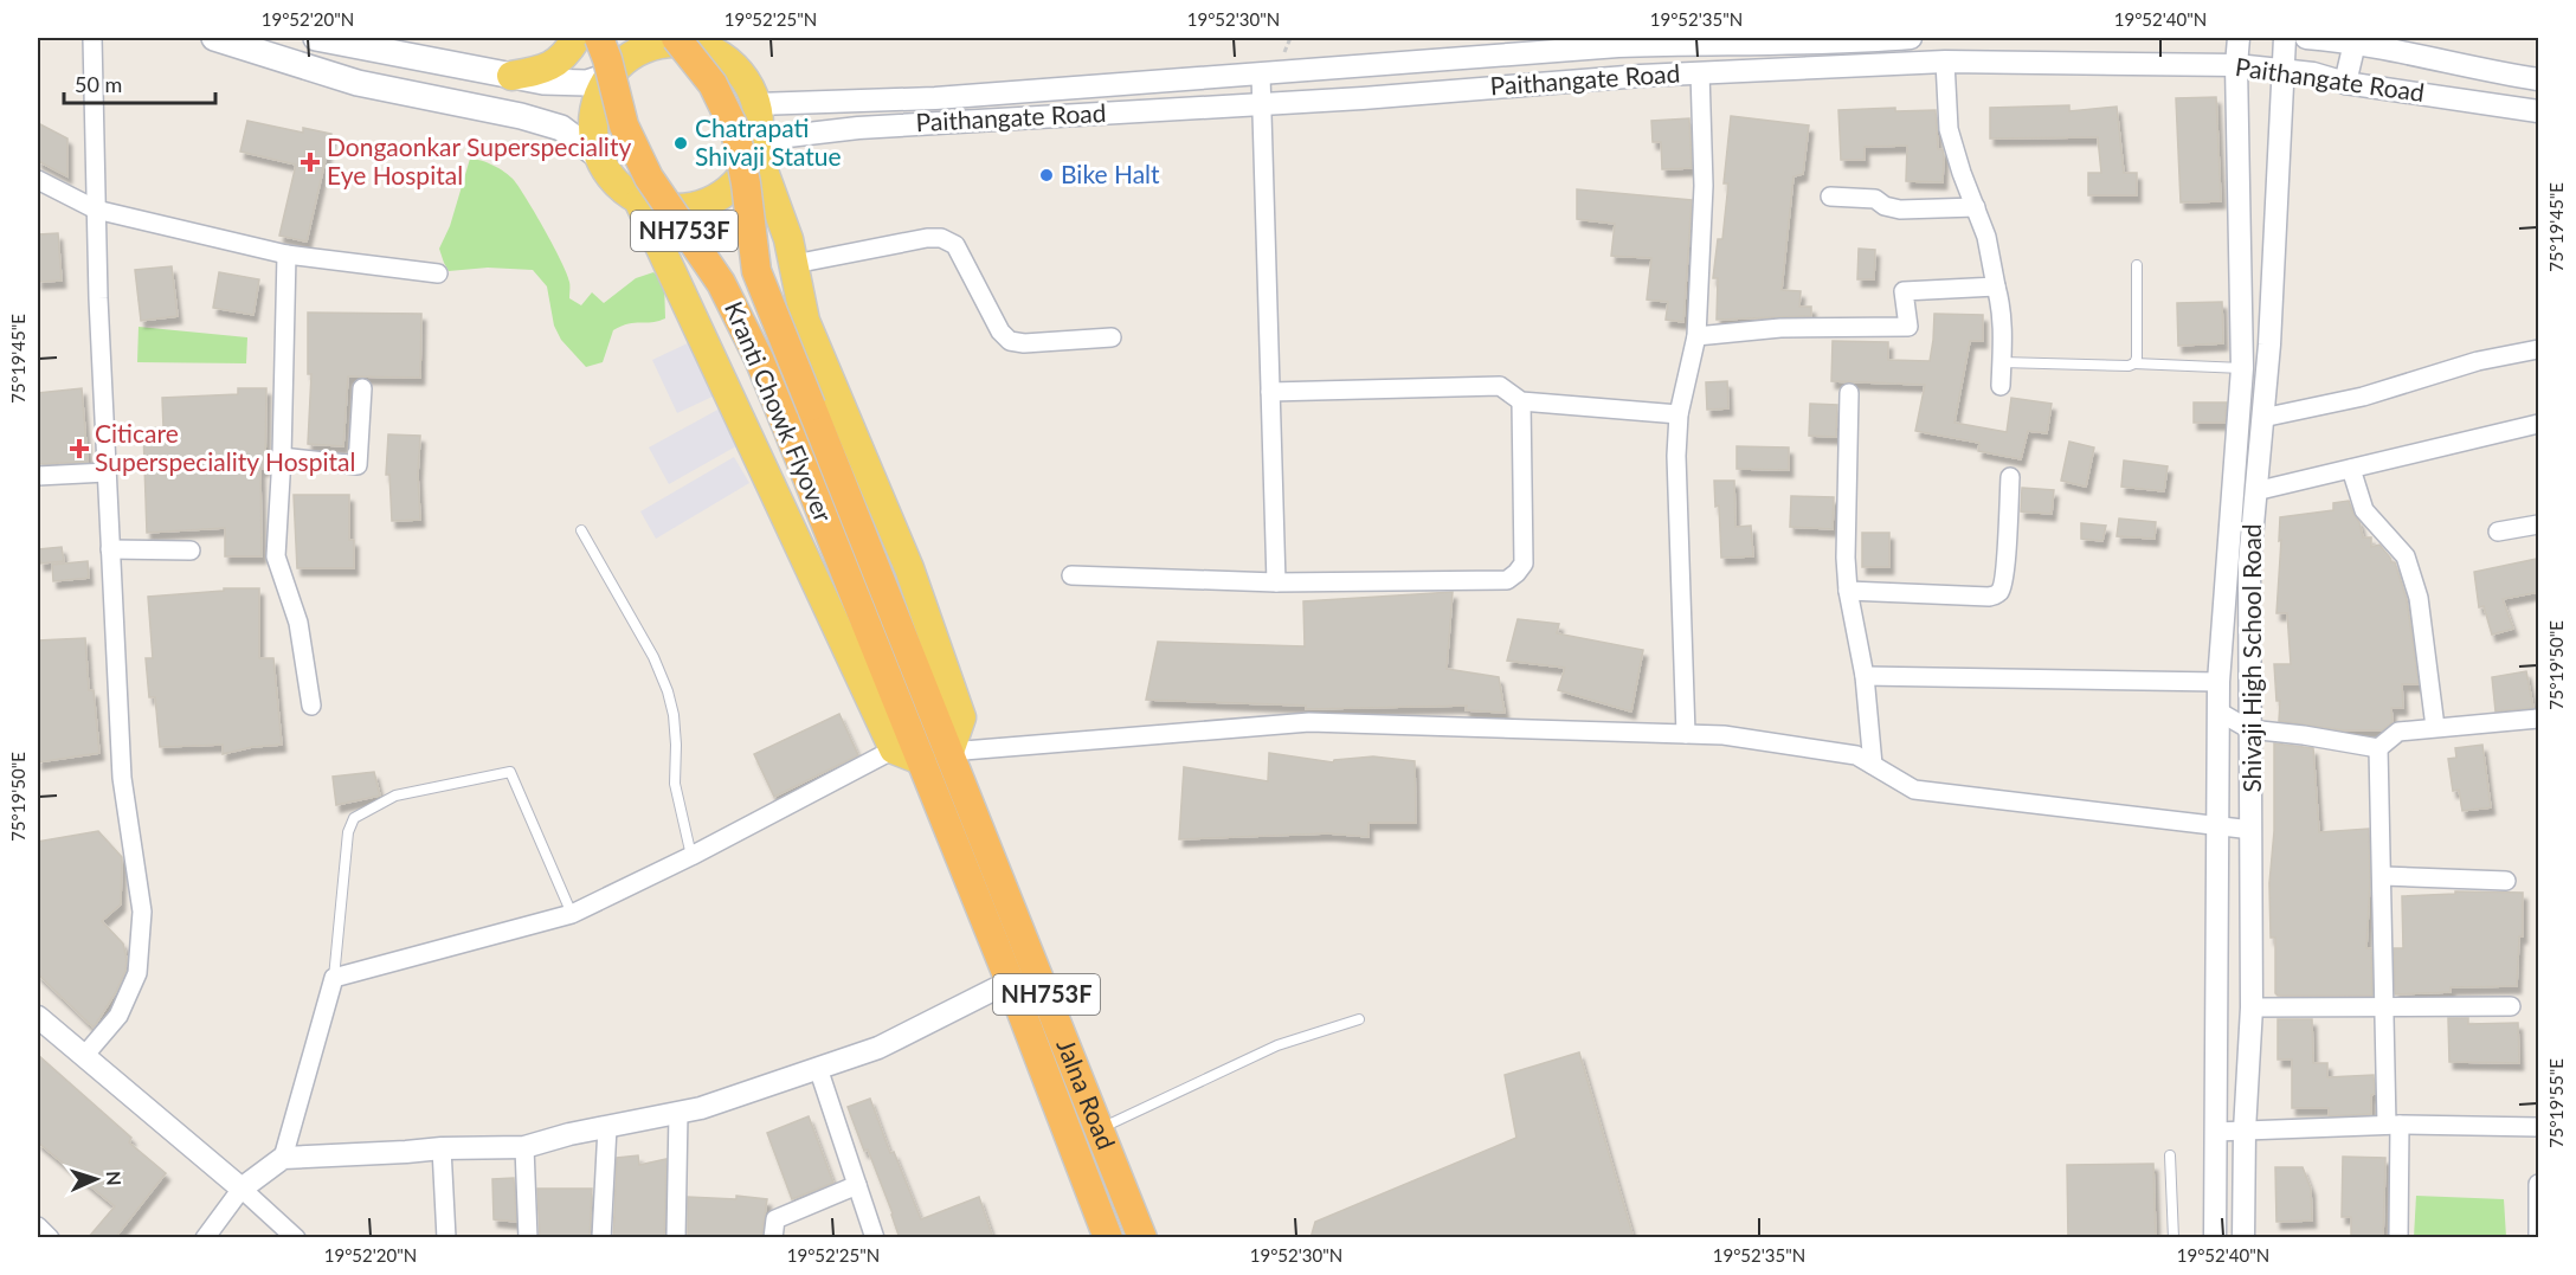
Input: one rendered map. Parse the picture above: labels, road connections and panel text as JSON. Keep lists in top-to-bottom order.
{
  "streets": {
    "highway": ["NH753F", "Kranti Chowk Flyover", "Jalna Road"],
    "street": ["Paithangate Road", "Shivaji High School Road"]
  },
  "crossings": [
    ["Paithangate Road", "Shivaji High School Road"],
    ["Kranti Chowk Flyover", "Jalna Road"]
  ],
  "places": {
    "other": ["Chatrapati Shivaji Statue", "Bike Halt"],
    "health": ["Dongaonkar Superspeciality Eye Hospital", "Citicare Superspeciality Hospital"]
  },
  "scale_bar": "50 m",
  "north": "right",
  "coordinates": [
    "19°52'20\"N",
    "19°52'25\"N",
    "19°52'30\"N",
    "19°52'35\"N",
    "19°52'40\"N",
    "75°19'45\"E",
    "75°19'50\"E",
    "75°19'55\"E"
  ]
}
